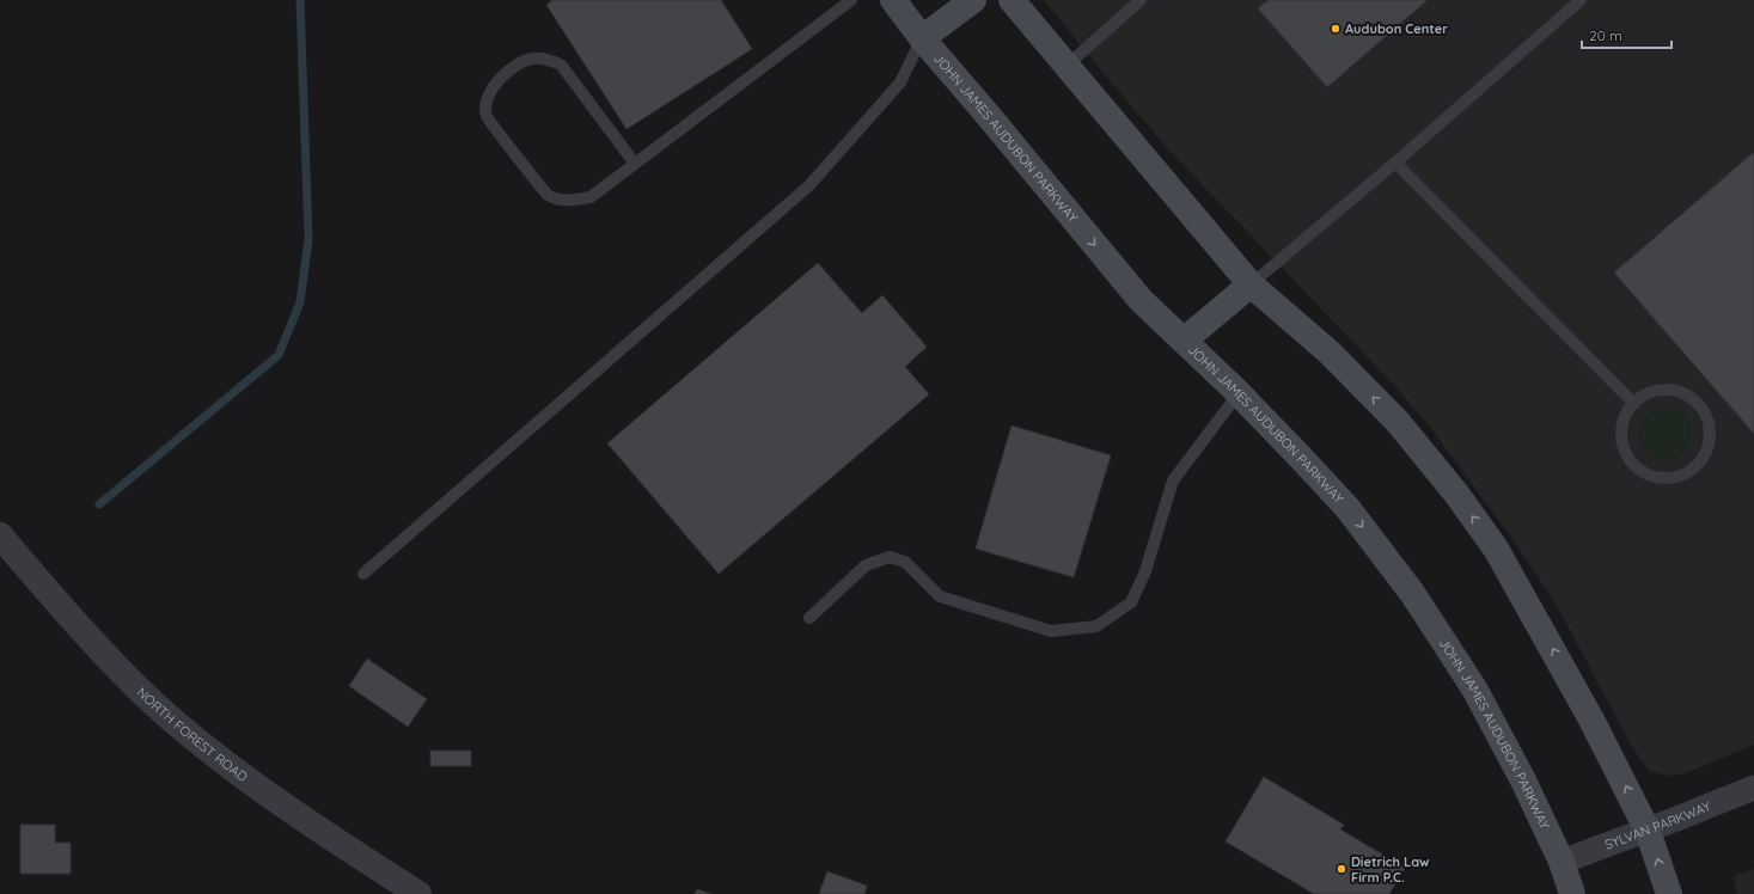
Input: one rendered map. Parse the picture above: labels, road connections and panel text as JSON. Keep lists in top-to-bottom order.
{
  "streets": {
    "main road": ["JOHN JAMES AUDUBON PARKWAY"],
    "street": ["NORTH FOREST ROAD", "SYLVAN PARKWAY"]
  },
  "crossings": [
    ["JOHN JAMES AUDUBON PARKWAY", "SYLVAN PARKWAY"]
  ],
  "places": ["Audubon Center", "Dietrich Law Firm P.C."],
  "scale_bar": "20 m"
}
